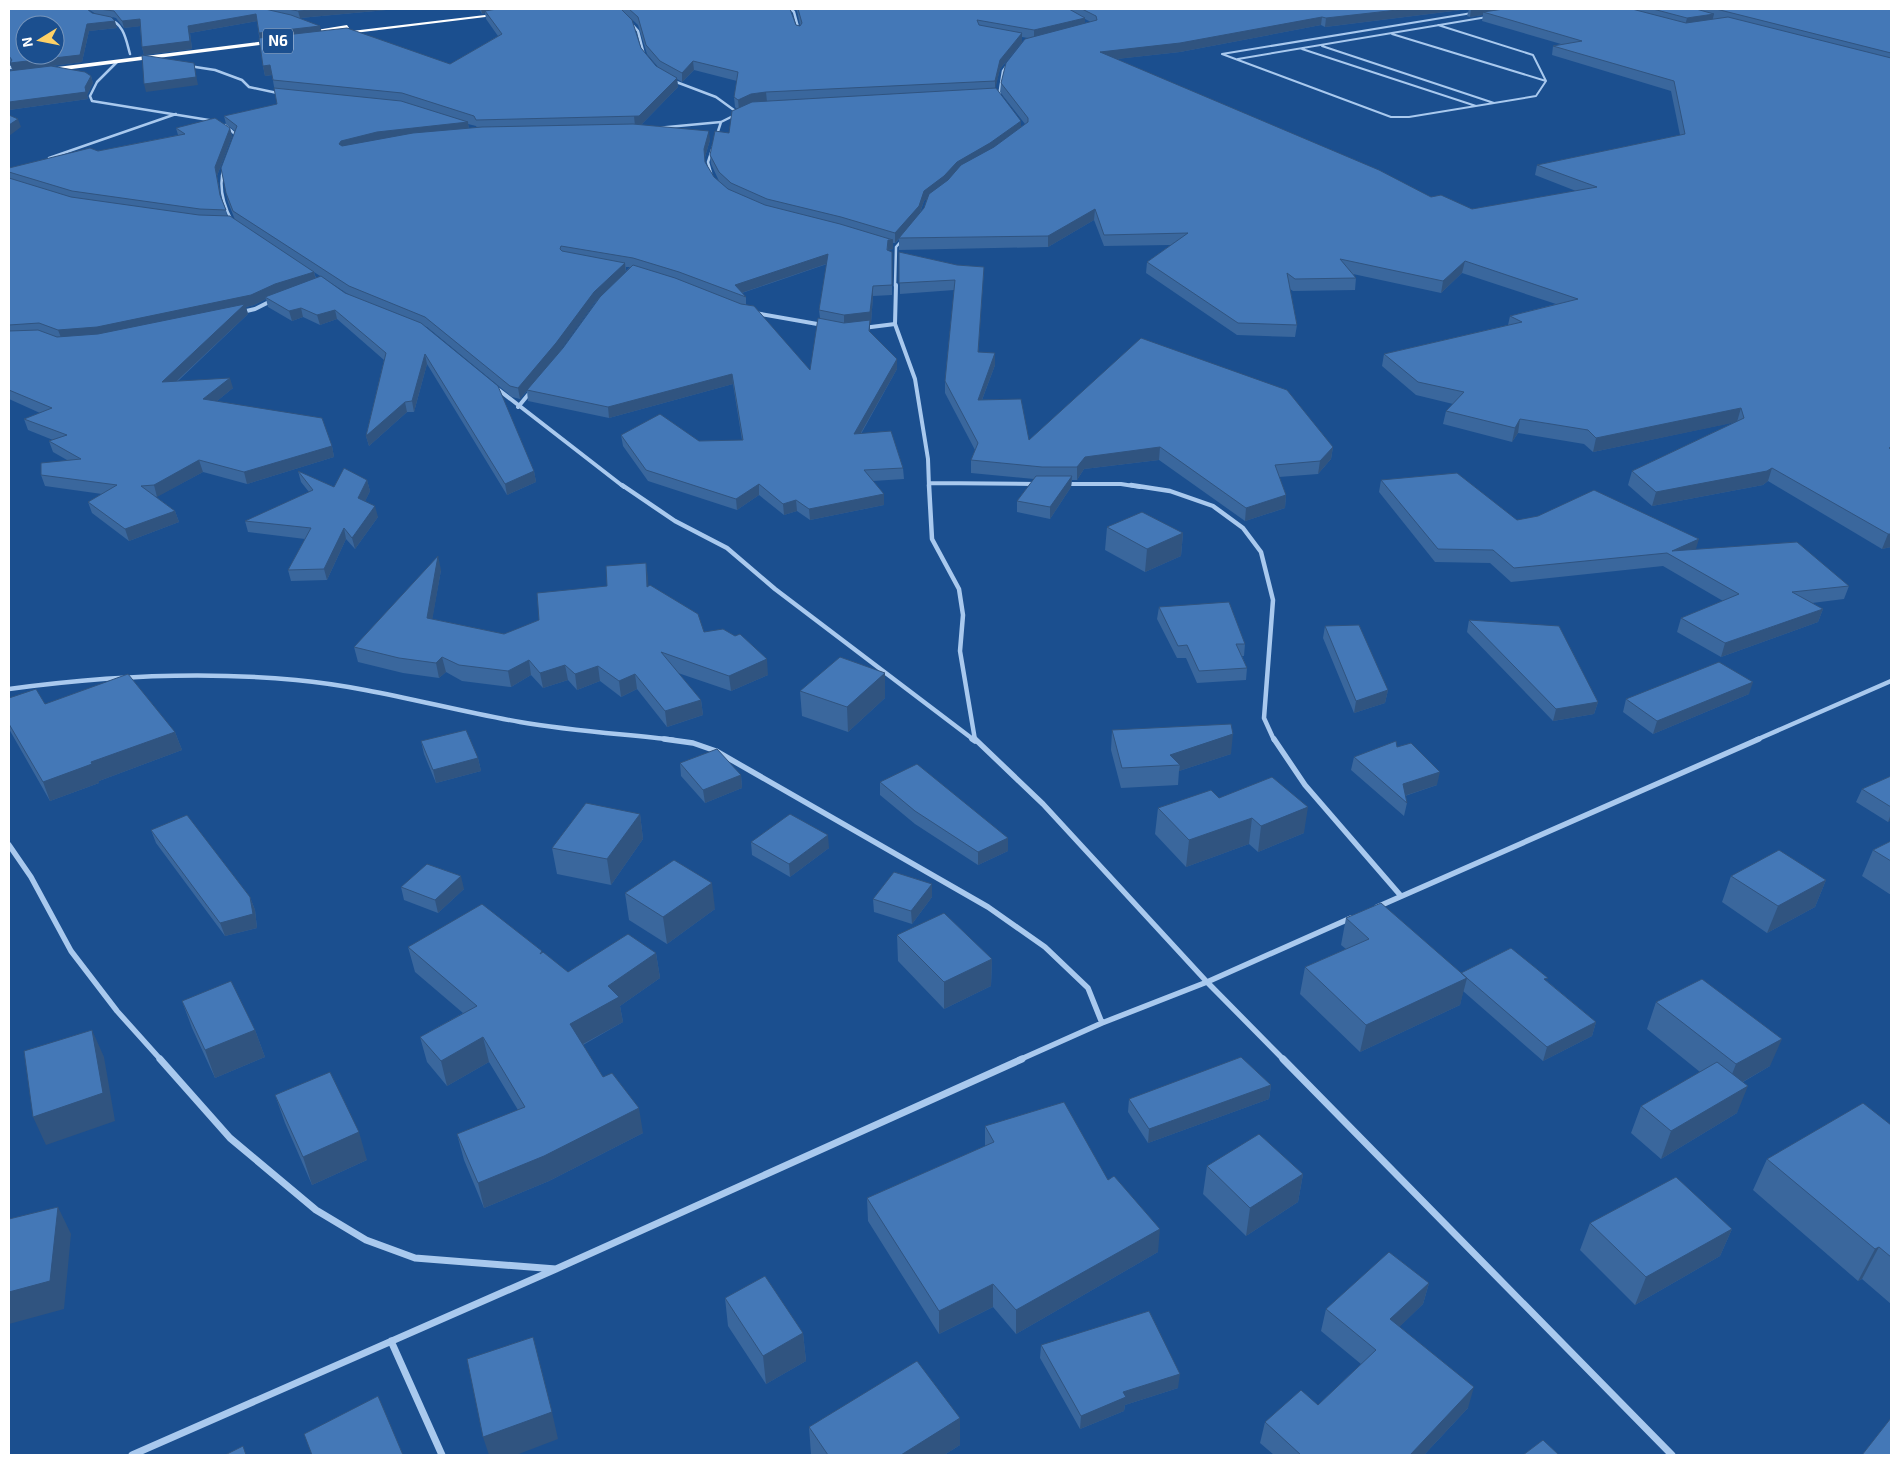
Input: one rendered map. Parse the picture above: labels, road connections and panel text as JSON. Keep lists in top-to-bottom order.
{
  "streets": {
    "highway": ["N6"]
  },
  "north": "left"
}
